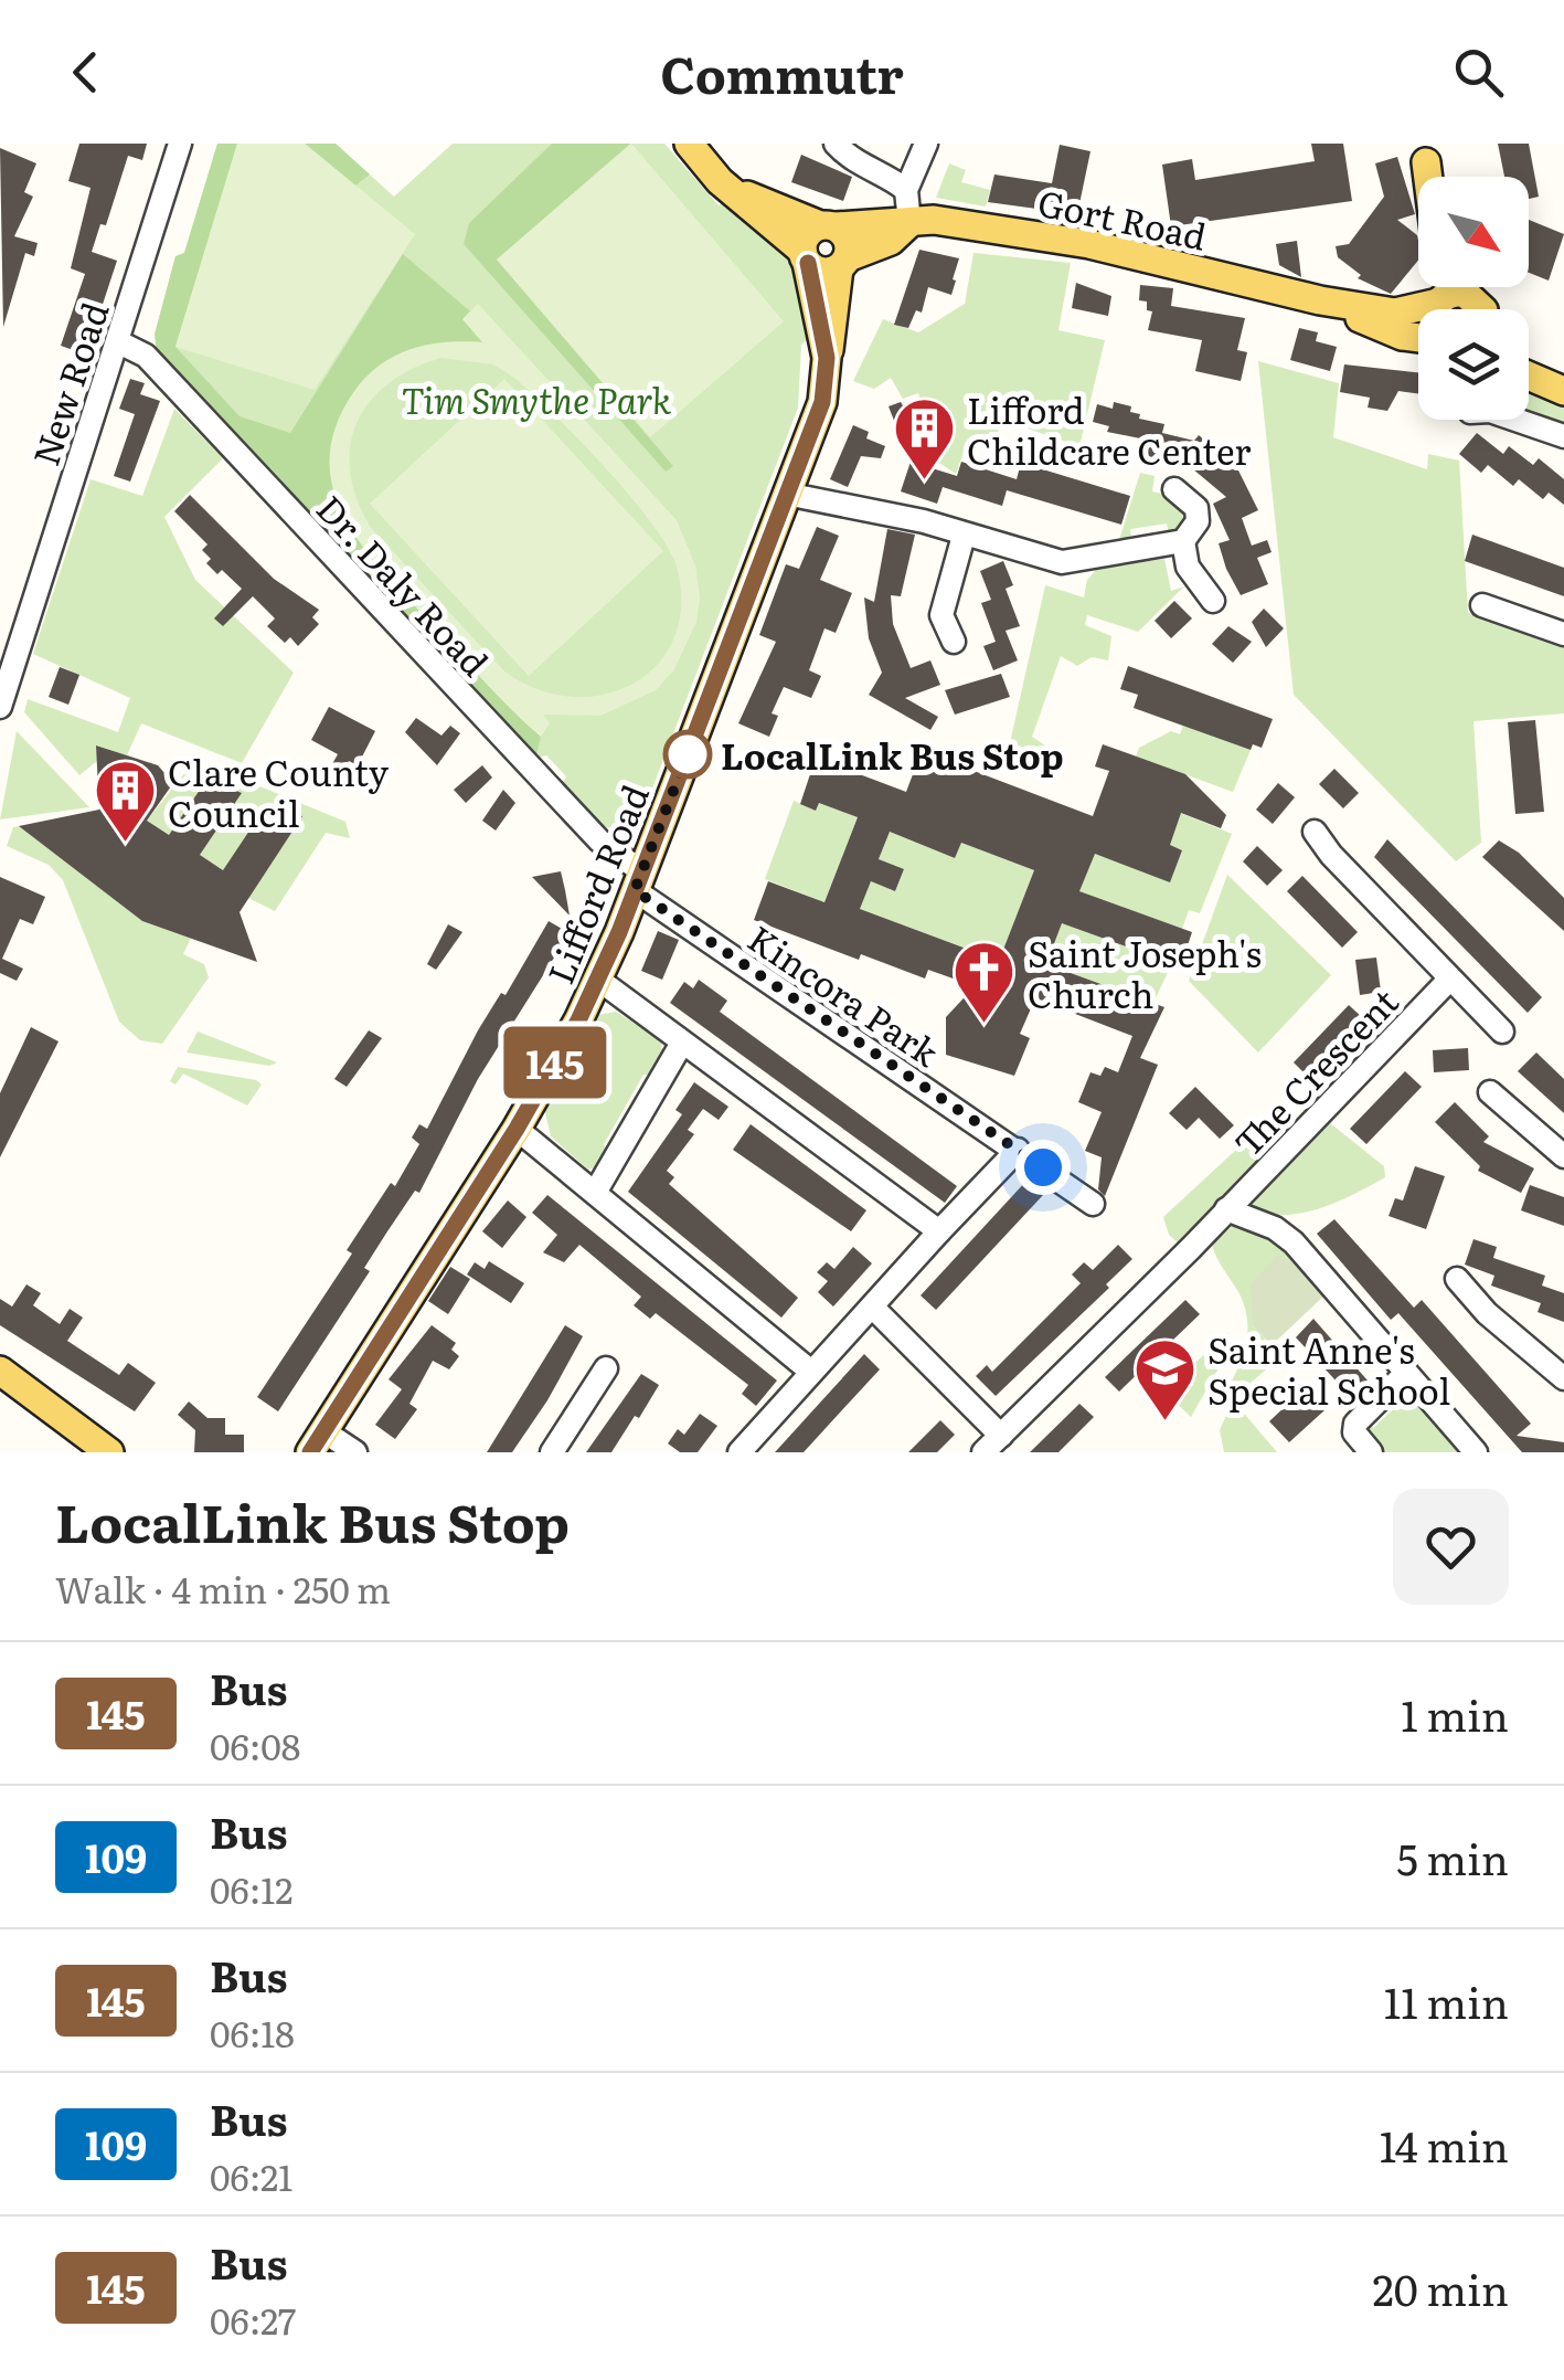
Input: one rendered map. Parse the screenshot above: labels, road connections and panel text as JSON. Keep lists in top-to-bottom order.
{
  "streets": {
    "main road": ["Gort Road", "Lifford Road"],
    "street": [
      "New Road",
      "Dr. Daly Road",
      "Kincora Park",
      "The Crescent"
    ]
  },
  "crossings": [
    ["Gort Road", "Lifford Road"],
    ["New Road", "Dr. Daly Road"],
    ["Dr. Daly Road", "Lifford Road"],
    ["Dr. Daly Road", "Kincora Park"],
    ["Lifford Road", "Kincora Park"]
  ],
  "parks": ["Tim Smythe Park"],
  "places": {
    "building": ["Lifford Childcare Center", "Clare County Council"],
    "other": ["LocalLink Bus Stop"],
    "church": ["Saint Joseph's Church"],
    "school or university": ["Saint Anne's Special School"]
  },
  "lines": ["bus line 145"],
  "north": "bottom right",
  "page": {
    "header": "Commutr",
    "on_map": "145",
    "heading": ["LocalLink Bus Stop", "Walk · 4 min · 250 m"],
    "list": [
      {
        "mark": "145",
        "name": "Bus",
        "note": "06:08",
        "value": "1 min"
      },
      {
        "mark": "109",
        "name": "Bus",
        "note": "06:12",
        "value": "5 min"
      },
      {
        "mark": "145",
        "name": "Bus",
        "note": "06:18",
        "value": "11 min"
      },
      {
        "mark": "109",
        "name": "Bus",
        "note": "06:21",
        "value": "14 min"
      },
      {
        "mark": "145",
        "name": "Bus",
        "note": "06:27",
        "value": "20 min"
      }
    ]
  }
}
